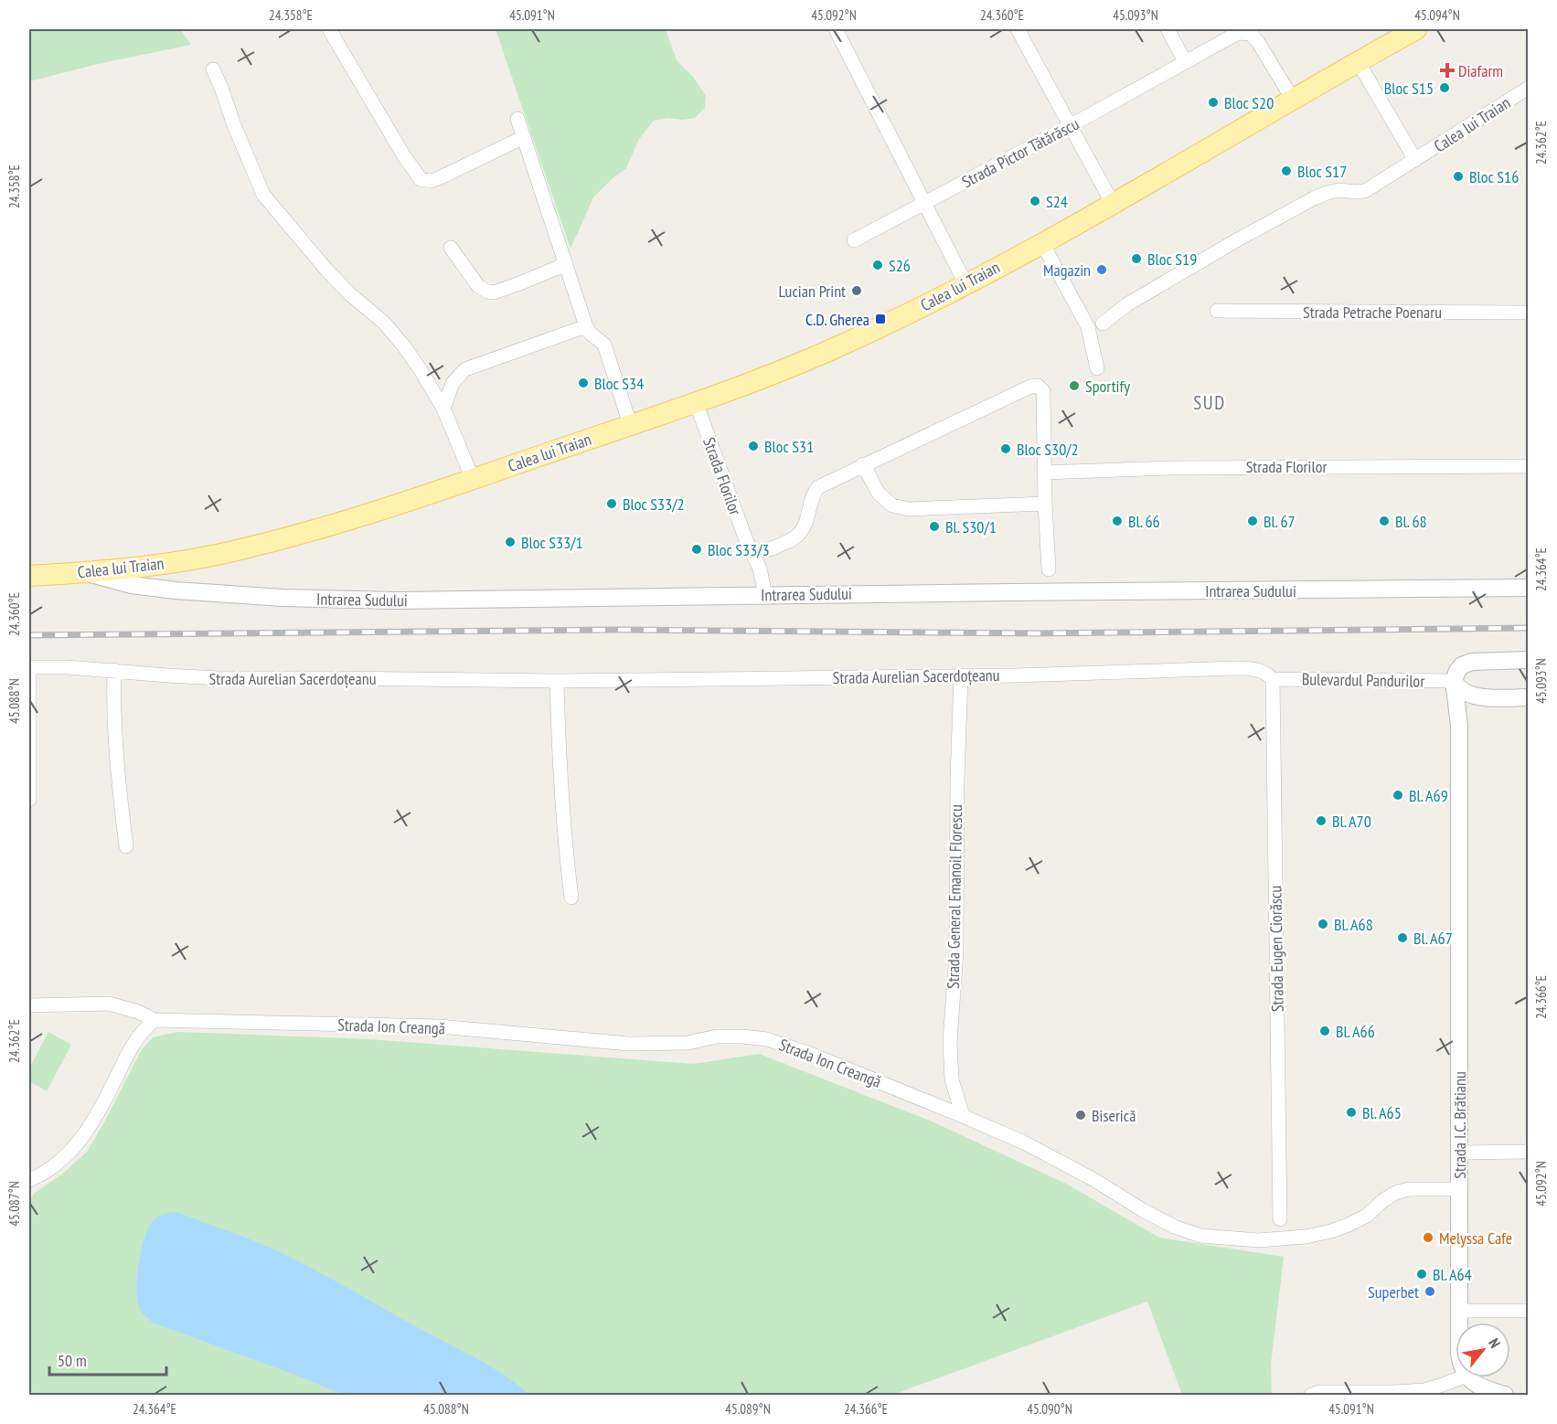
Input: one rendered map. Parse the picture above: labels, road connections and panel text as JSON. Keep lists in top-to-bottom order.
{
  "streets": {
    "main road": ["Calea lui Traian"],
    "street": [
      "Strada Pictor Tătărăscu",
      "Strada Petrache Poenaru",
      "Strada Florilor",
      "Intrarea Sudului",
      "Strada Aurelian Sacerdoțeanu",
      "Bulevardul Pandurilor",
      "Strada General Emanoil Florescu",
      "Strada Eugen Ciorăscu",
      "Strada Ion Creangă",
      "Strada I.C. Brătianu"
    ]
  },
  "crossings": [
    ["Calea lui Traian", "Strada Pictor Tătărăscu"],
    ["Calea lui Traian", "Strada Florilor"],
    ["Calea lui Traian", "Intrarea Sudului"],
    ["Strada Florilor", "Intrarea Sudului"],
    ["Strada Aurelian Sacerdoțeanu", "Bulevardul Pandurilor"],
    ["Strada Aurelian Sacerdoțeanu", "Strada General Emanoil Florescu"],
    ["Strada Aurelian Sacerdoțeanu", "Strada Eugen Ciorăscu"],
    ["Bulevardul Pandurilor", "Strada Eugen Ciorăscu"],
    ["Bulevardul Pandurilor", "Strada I.C. Brătianu"],
    ["Strada General Emanoil Florescu", "Strada Ion Creangă"],
    ["Strada Ion Creangă", "Strada I.C. Brătianu"]
  ],
  "districts": ["SUD"],
  "places": {
    "health": ["Diafarm"],
    "other": [
      "Bloc S15",
      "Bloc S20",
      "Bloc S17",
      "Bloc S16",
      "S24",
      "Bloc S19",
      "S26",
      "Magazin",
      "Lucian Print",
      "Bloc S34",
      "Sportify",
      "Bloc S31",
      "Bloc S30/2",
      "Bloc S33/2",
      "Bl. 66",
      "Bl. 67",
      "Bl. 68",
      "Bl. S30/1",
      "Bloc S33/1",
      "Bloc S33/3",
      "Bl. A69",
      "Bl. A70",
      "Bl. A68",
      "Bl. A67",
      "Bl. A66",
      "Bl. A65",
      "Biserică",
      "Melyssa Cafe",
      "Bl. A64",
      "Superbet"
    ],
    "transit": ["C.D. Gherea"]
  },
  "scale_bar": "50 m",
  "north": "top right",
  "coordinates": [
    "24.358°E",
    "45.091°N",
    "45.092°N",
    "24.360°E",
    "45.093°N",
    "45.094°N",
    "24.362°E",
    "24.364°E",
    "45.088°N",
    "24.366°E",
    "45.087°N",
    "45.089°N",
    "45.090°N"
  ]
}
